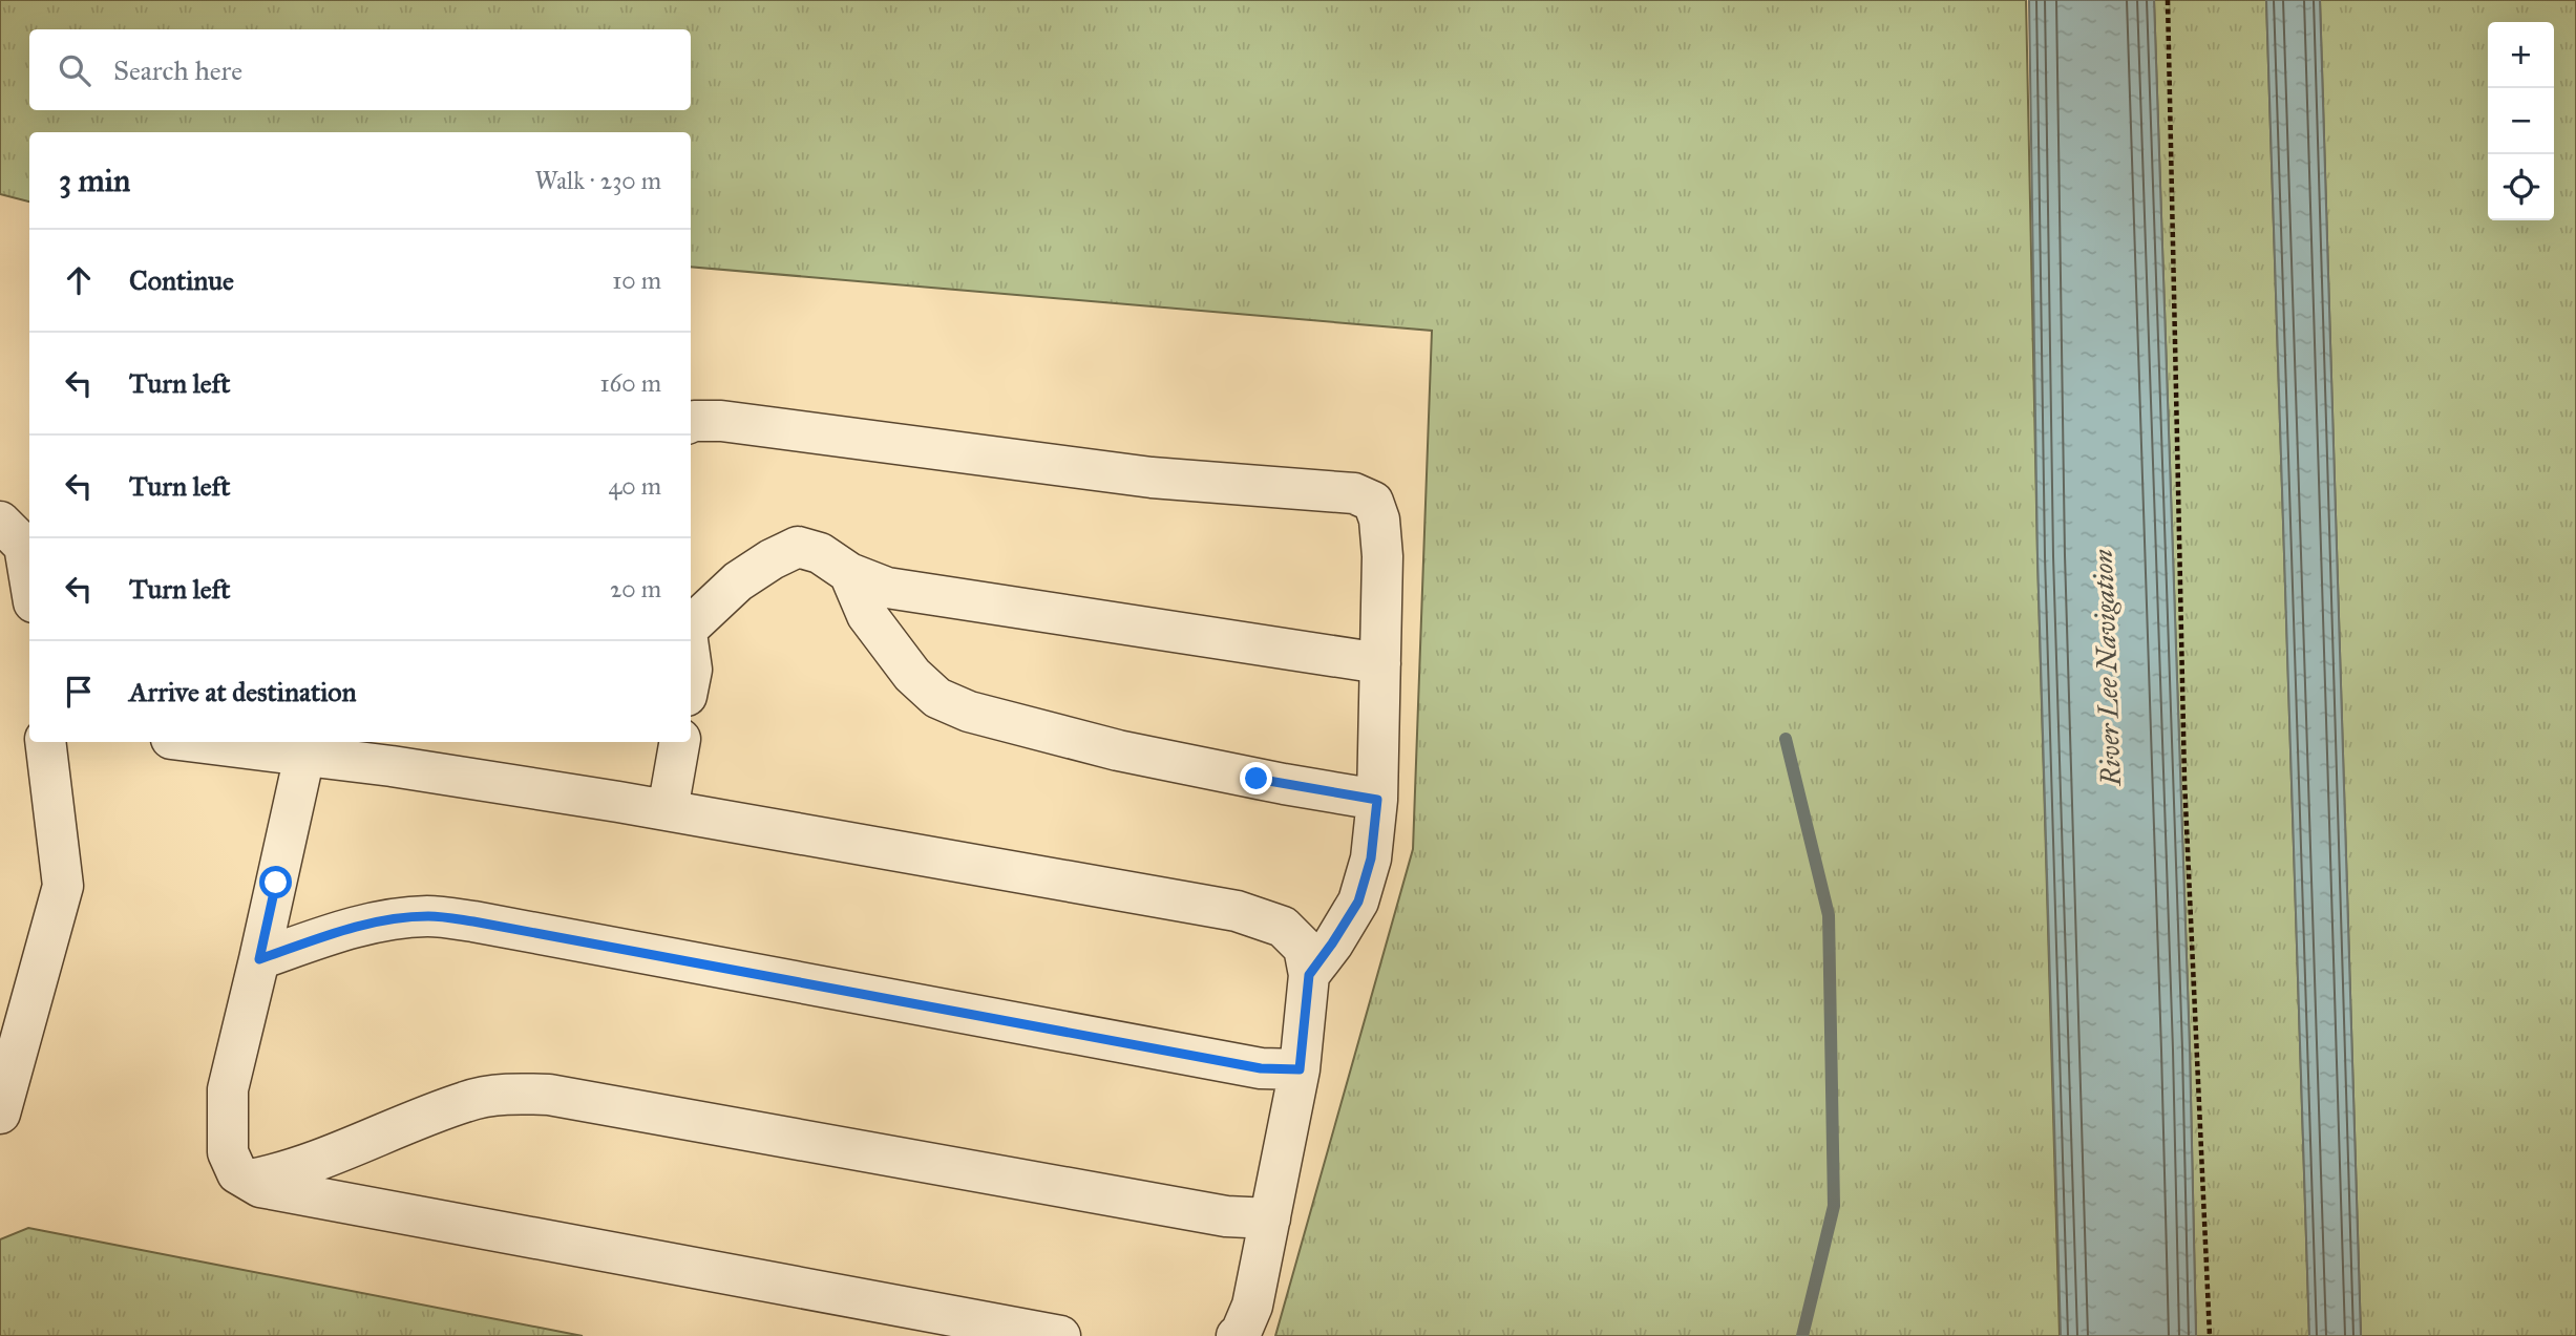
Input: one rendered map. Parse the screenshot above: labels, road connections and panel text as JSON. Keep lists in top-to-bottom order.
{
  "water": ["River Lee Navigation"],
  "page": {
    "map_buttons": ["+", "−"],
    "search": "Search here",
    "heading": ["3 min", "Walk · 230 m"],
    "list": [
      ["Continue", "10 m"],
      ["Turn left", "160 m"],
      ["Turn left", "40 m"],
      ["Turn left", "20 m"],
      "Arrive at destination"
    ]
  }
}
